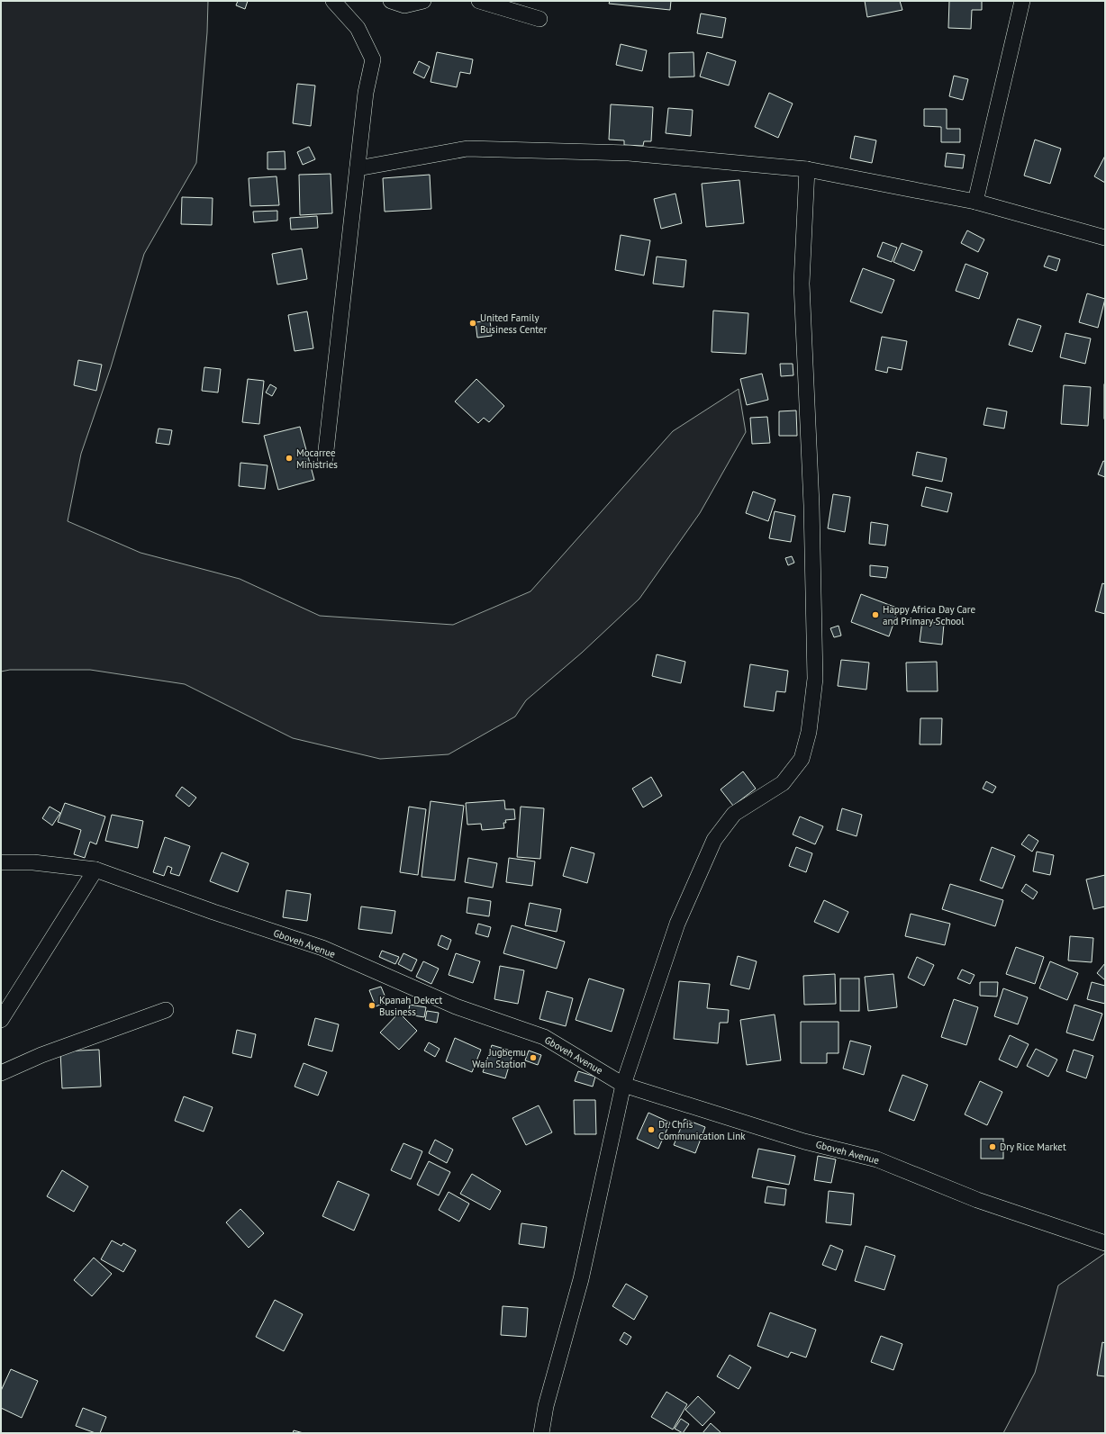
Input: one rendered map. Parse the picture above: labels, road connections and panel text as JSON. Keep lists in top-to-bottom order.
{
  "streets": {
    "street": ["Gboveh Avenue"]
  },
  "places": [
    "United Family Business Center",
    "Mocarree Ministries",
    "Happy Africa Day Care and Primary School",
    "Kpanah Dekect Business",
    "Jugbemu Wain Station",
    "Dr. Chris Communication Link",
    "Dry Rice Market"
  ]
}
